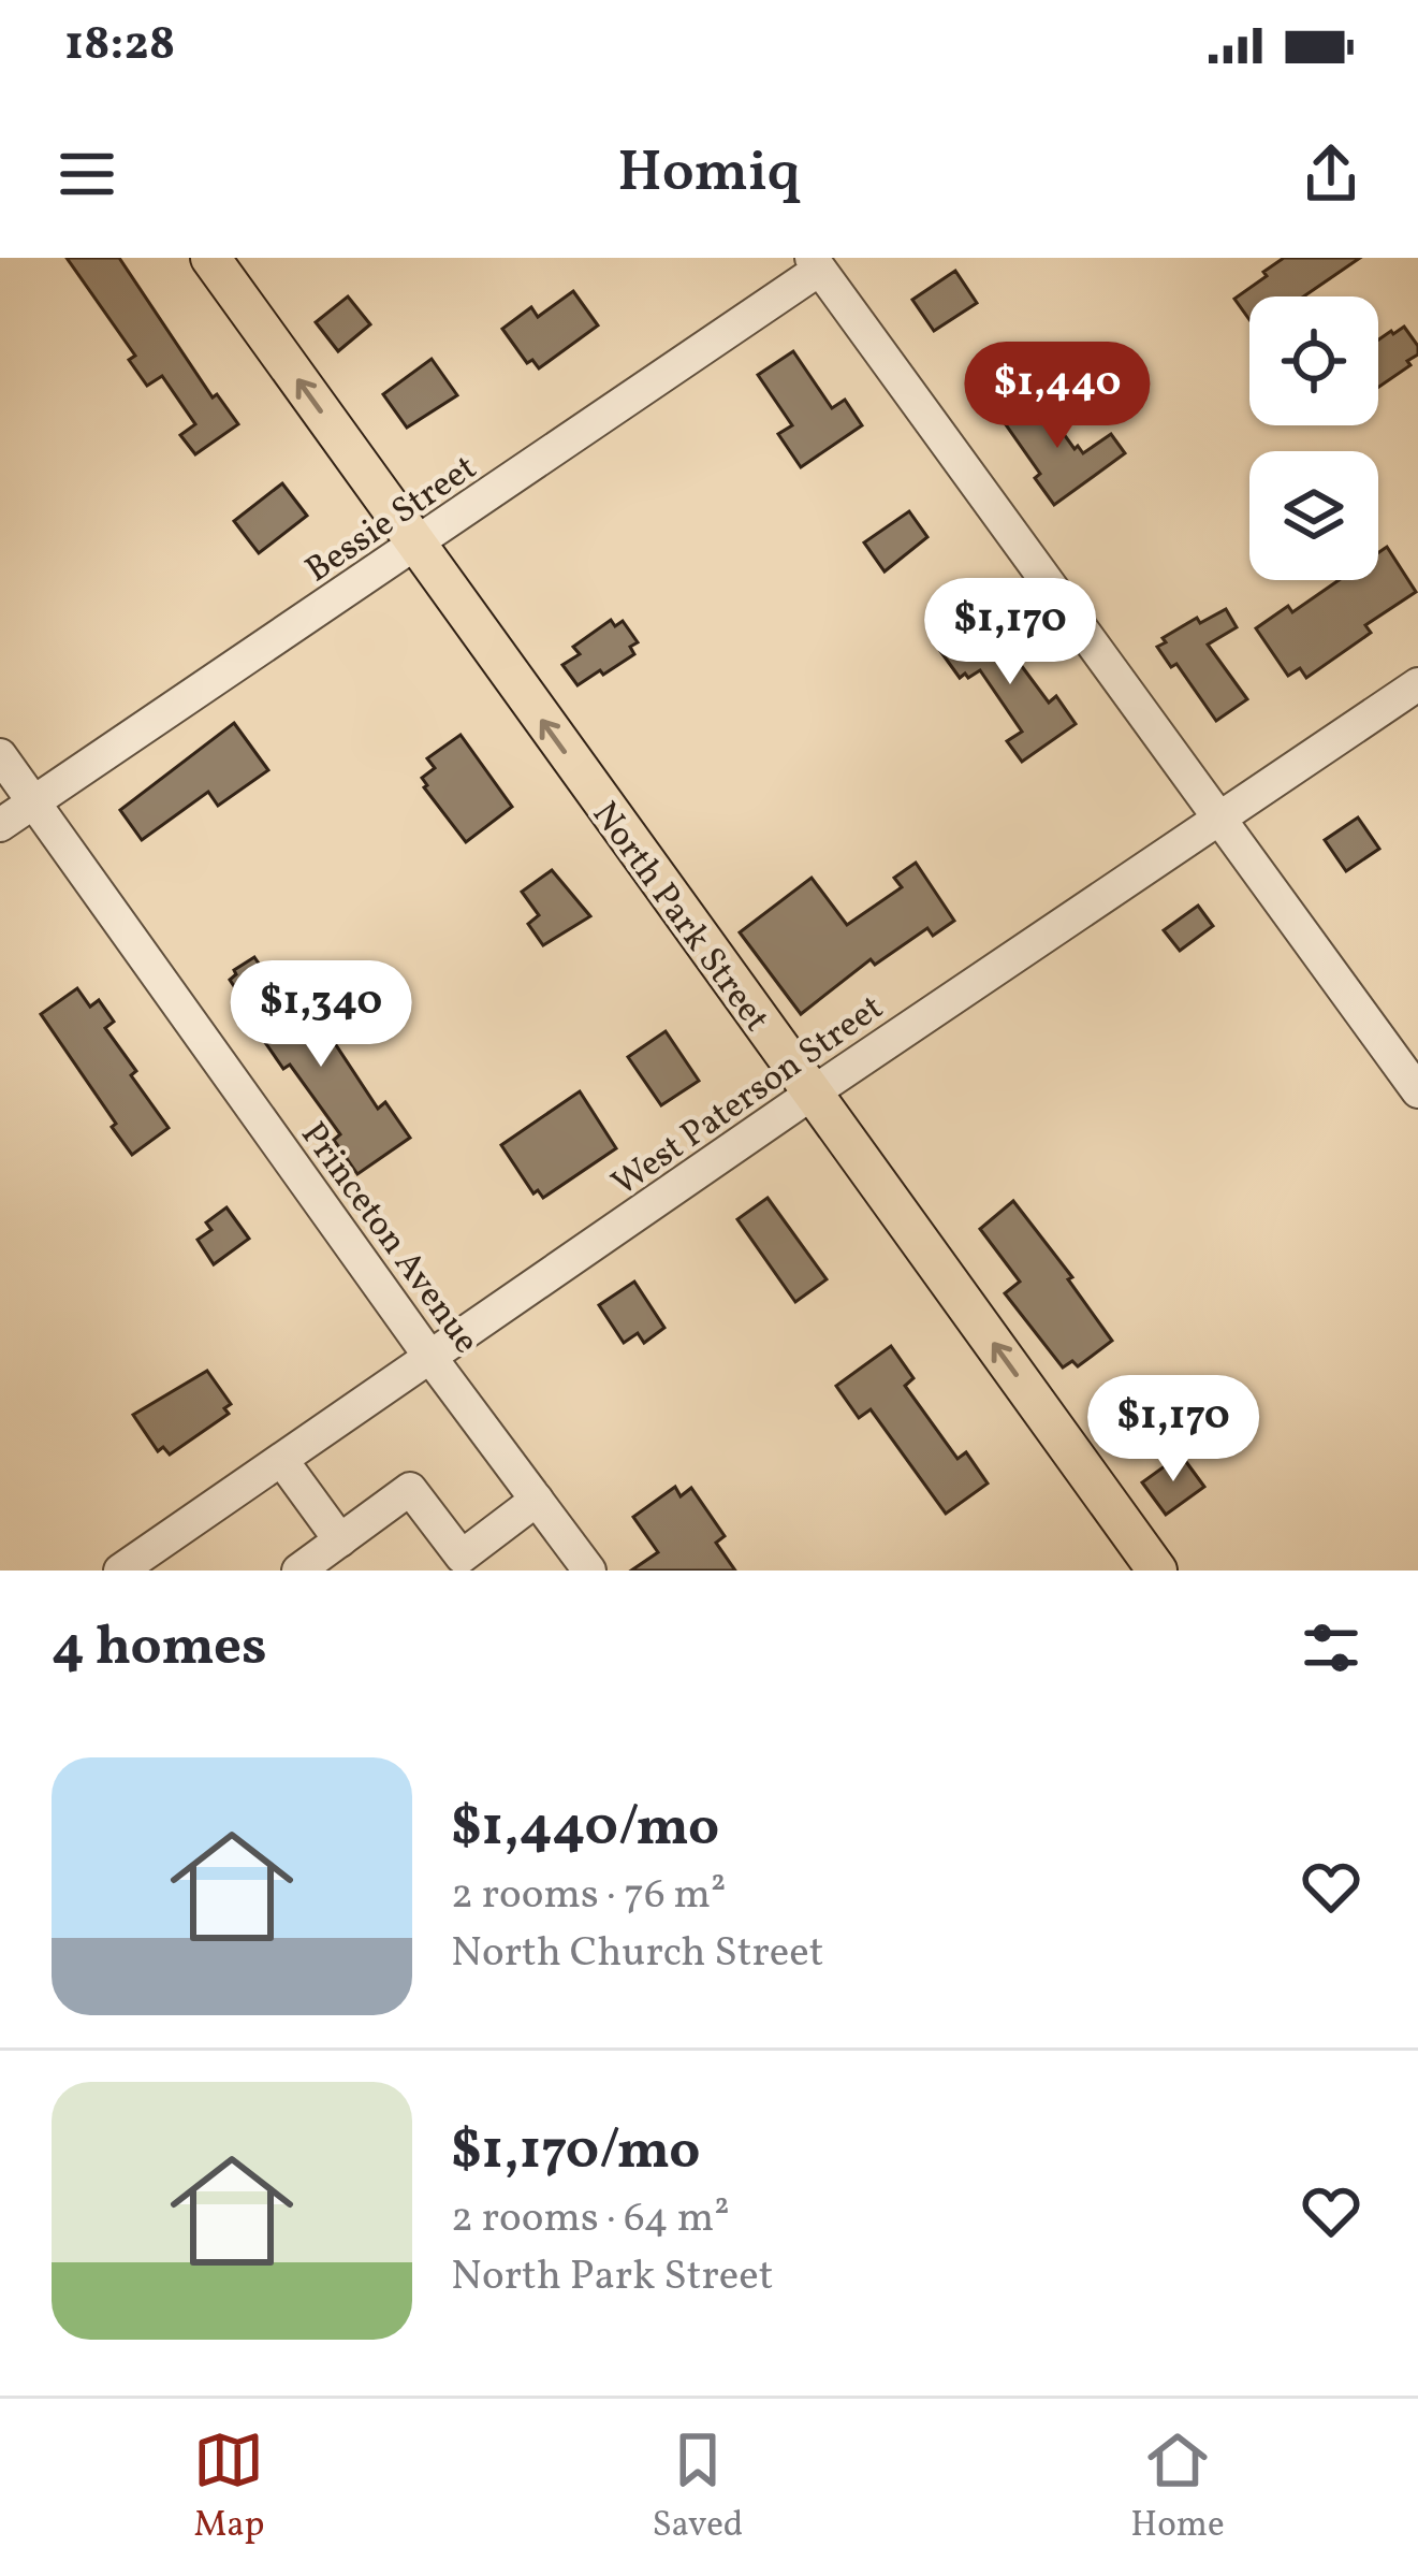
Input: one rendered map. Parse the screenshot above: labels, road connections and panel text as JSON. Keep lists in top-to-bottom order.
{
  "streets": {
    "main road": ["North Park Street"],
    "street": ["Bessie Street", "West Paterson Street", "Princeton Avenue"]
  },
  "crossings": [
    ["Bessie Street", "North Park Street"],
    ["Bessie Street", "Princeton Avenue"],
    ["North Park Street", "West Paterson Street"],
    ["West Paterson Street", "Princeton Avenue"]
  ],
  "one_way": ["North Park Street"],
  "page": {
    "status": "18:28",
    "header": "Homiq",
    "price": [
      "$1,440",
      "$1,170",
      "$1,340",
      "$1,170"
    ],
    "heading": "4 homes",
    "list": [
      {
        "name": "$1,440/mo",
        "note": "2 rooms · 76 m² · North Church Street"
      },
      {
        "name": "$1,170/mo",
        "note": "2 rooms · 64 m² · North Park Street"
      }
    ],
    "tabs": ["Map", "Saved", "Home"]
  }
}
